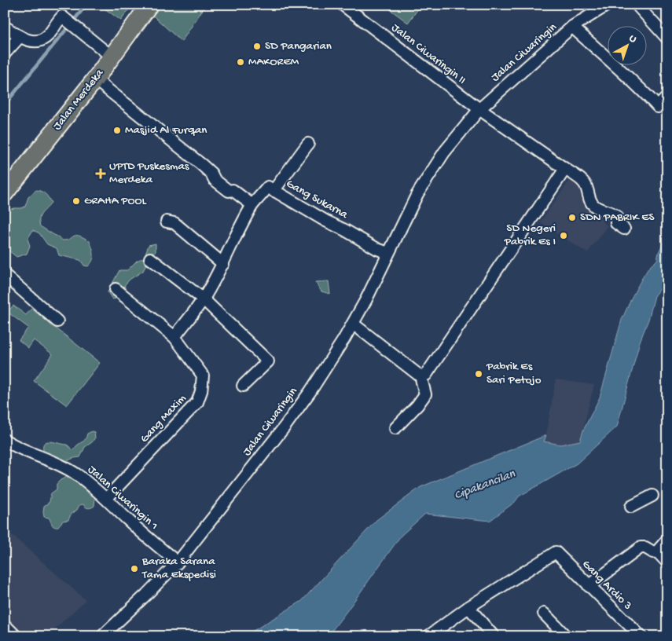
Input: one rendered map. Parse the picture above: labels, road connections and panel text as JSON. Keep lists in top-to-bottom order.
{
  "streets": {
    "main road": ["Jalan Merdeka"],
    "street": [
      "Jalan Ciwaringin",
      "Jalan Ciwaringin II",
      "Gang Sukarna",
      "Gang Maxim",
      "Jalan Ciwaringin 1",
      "Gang Ardio 3"
    ]
  },
  "crossings": [
    ["Jalan Ciwaringin", "Jalan Ciwaringin II"],
    ["Jalan Ciwaringin", "Gang Sukarna"],
    ["Jalan Ciwaringin", "Jalan Ciwaringin 1"],
    ["Gang Maxim", "Jalan Ciwaringin 1"]
  ],
  "water": ["Cipakancilan"],
  "places": {
    "other": [
      "SD Pangarian",
      "MAKOREM",
      "Masjid Al Furqan",
      "GRAHA POOL",
      "SDN PABRIK ES",
      "SD Negeri Pabrik Es I",
      "Pabrik Es Sari Petojo",
      "Baraka Sarana Tama Ekspedisi"
    ],
    "health": ["UPTD Puskesmas Merdeka"]
  },
  "north": "top right"
}
